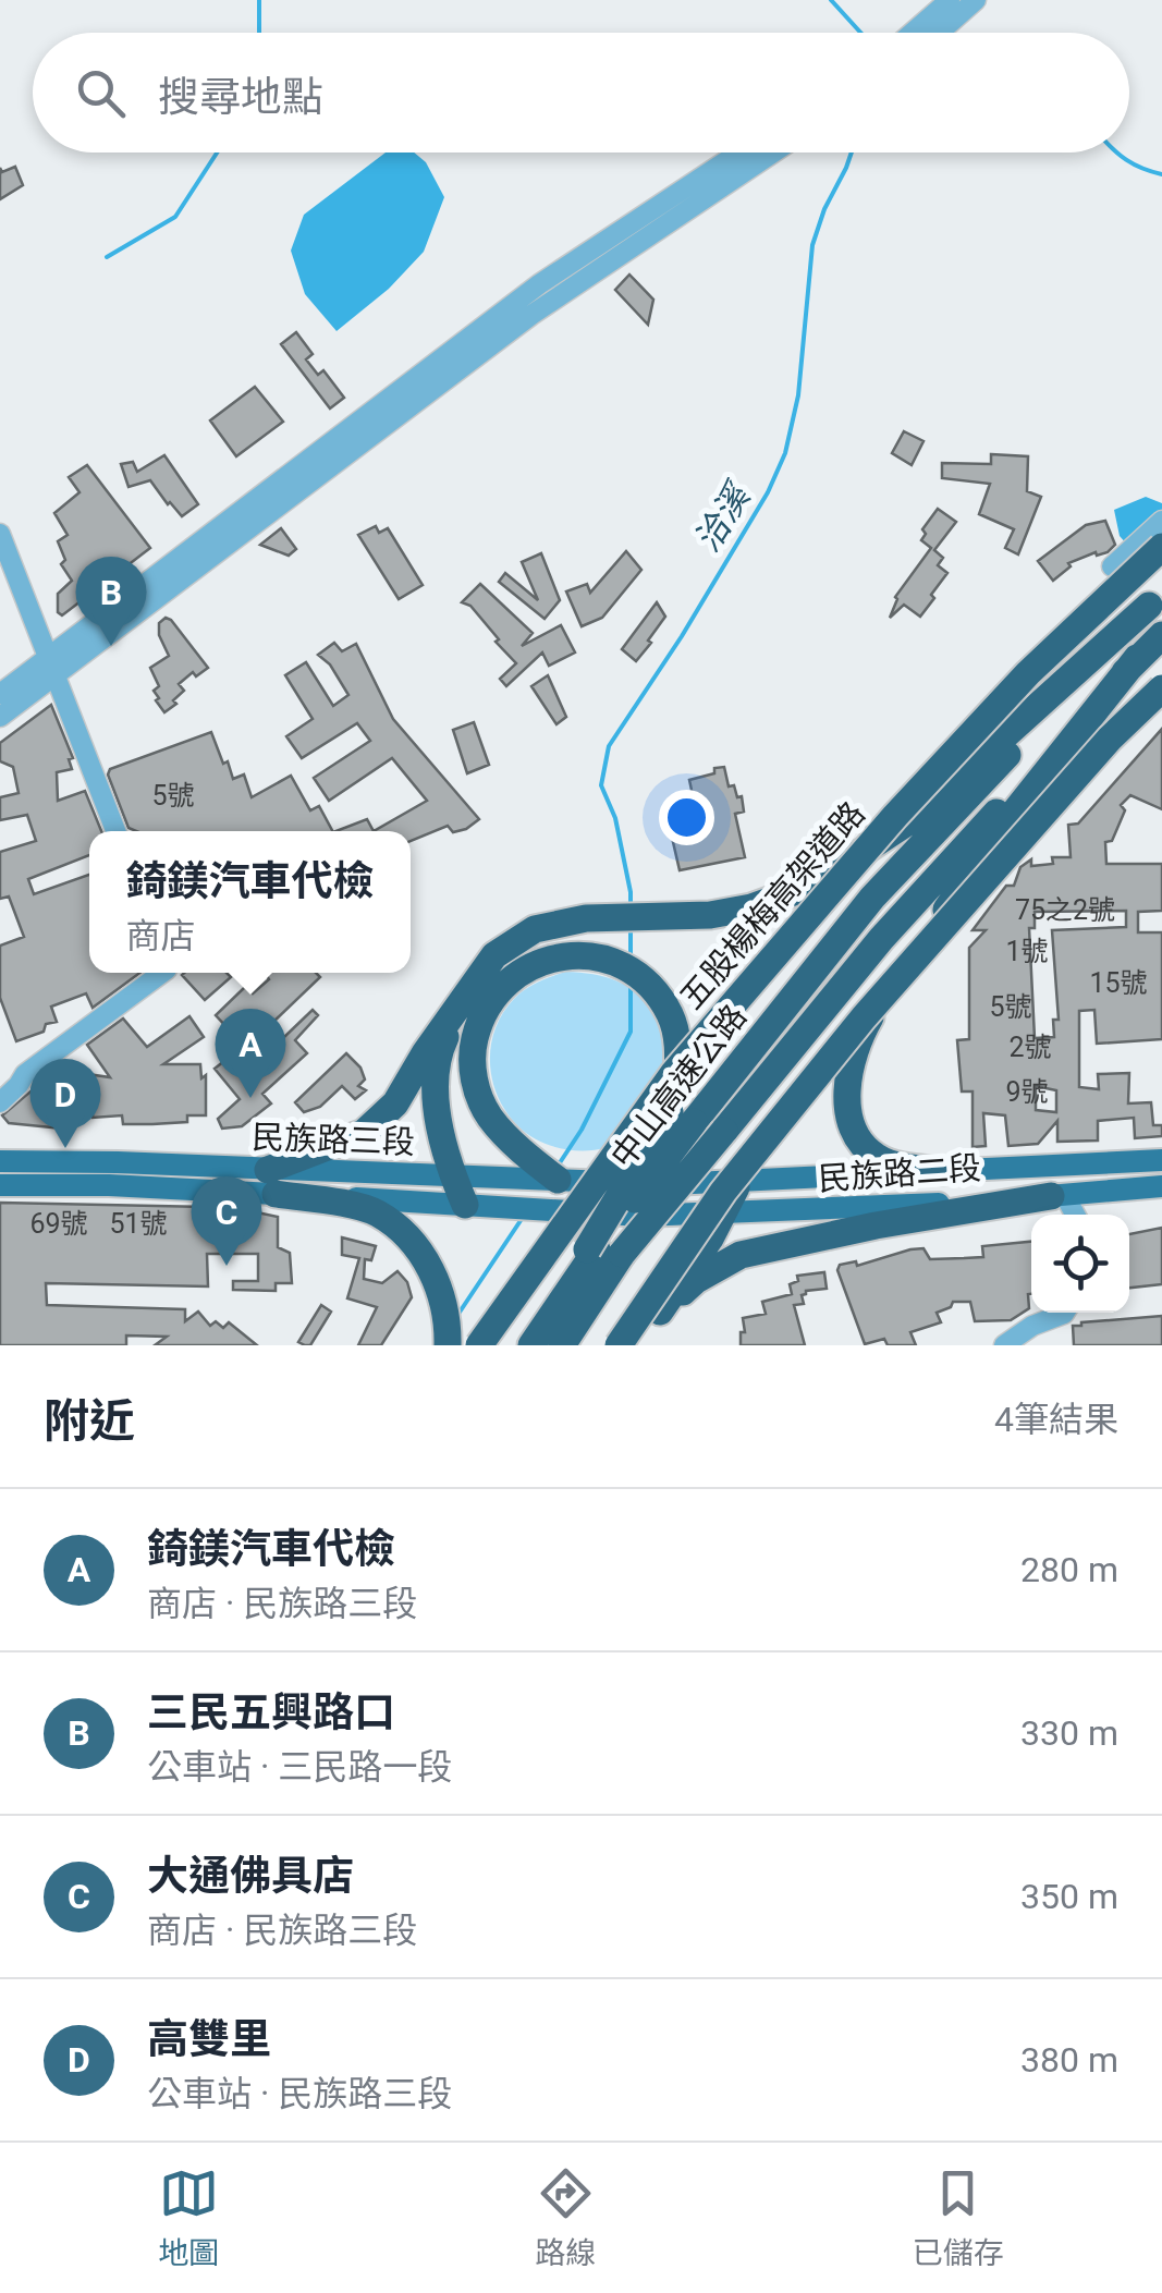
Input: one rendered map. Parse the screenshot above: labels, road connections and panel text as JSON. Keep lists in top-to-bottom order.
{
  "streets": {
    "highway": ["五股楊梅高架道路", "中山高速公路"],
    "main road": ["民族路三段", "民族路二段"]
  },
  "crossings": [
    ["民族路三段", "民族路二段"]
  ],
  "water": ["洽溪"],
  "house_numbers": [
    "5號",
    "75之2號",
    "1號",
    "15號",
    "5號",
    "2號",
    "9號",
    "69號",
    "51號"
  ],
  "page": {
    "search": "搜尋地點",
    "pins": [
      "B",
      "A",
      "D",
      "C"
    ],
    "popup": ["錡鎂汽車代檢", "商店"],
    "heading": ["附近", "4筆結果"],
    "list": [
      {
        "mark": "A",
        "name": "錡鎂汽車代檢",
        "note": "商店 · 民族路三段",
        "value": "280 m"
      },
      {
        "mark": "B",
        "name": "三民五興路口",
        "note": "公車站 · 三民路一段",
        "value": "330 m"
      },
      {
        "mark": "C",
        "name": "大通佛具店",
        "note": "商店 · 民族路三段",
        "value": "350 m"
      },
      {
        "mark": "D",
        "name": "高雙里",
        "note": "公車站 · 民族路三段",
        "value": "380 m"
      }
    ],
    "nav": ["地圖", "路線", "已儲存"]
  }
}
